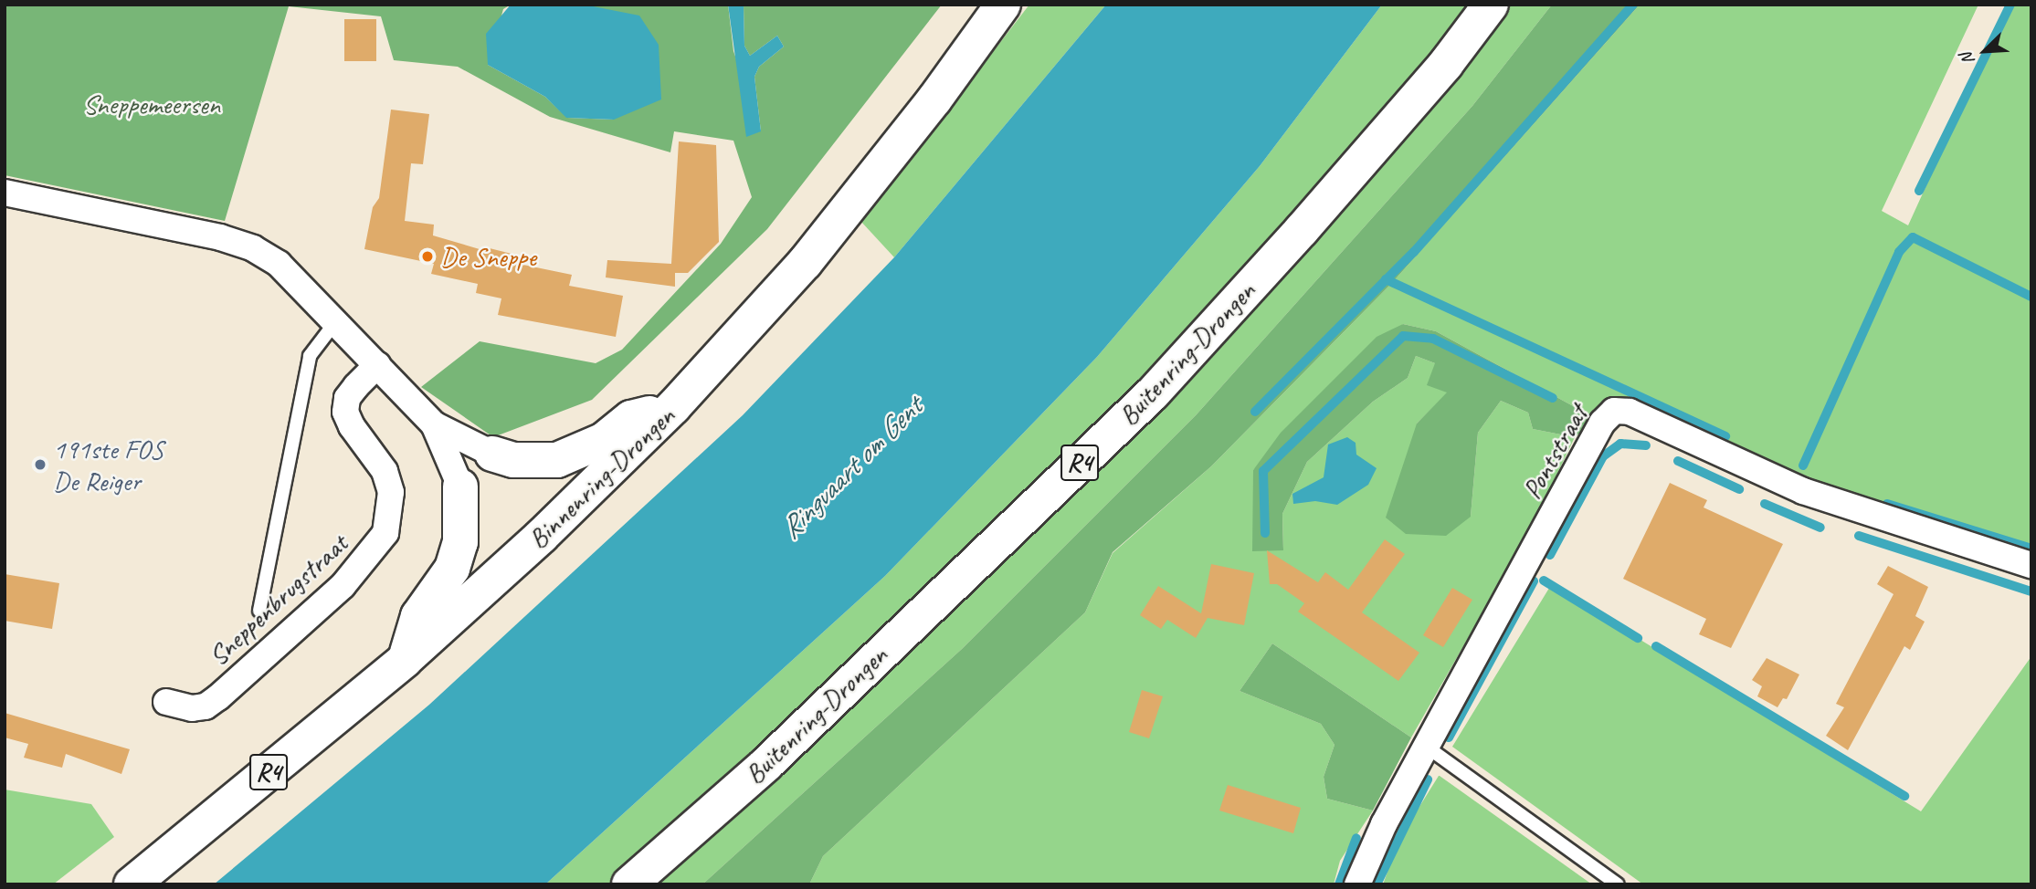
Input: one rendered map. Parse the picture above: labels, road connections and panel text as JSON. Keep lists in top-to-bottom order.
{
  "streets": {
    "highway": ["Buitenring-Drongen", "R4", "Binnenring-Drongen"],
    "street": ["Pontstraat", "Sneppenbrugstraat"]
  },
  "water": ["Ringvaart om Gent"],
  "parks": ["Sneppemeersen"],
  "places": ["De Sneppe", "191ste FOS De Reiger"],
  "north": "bottom left"
}
